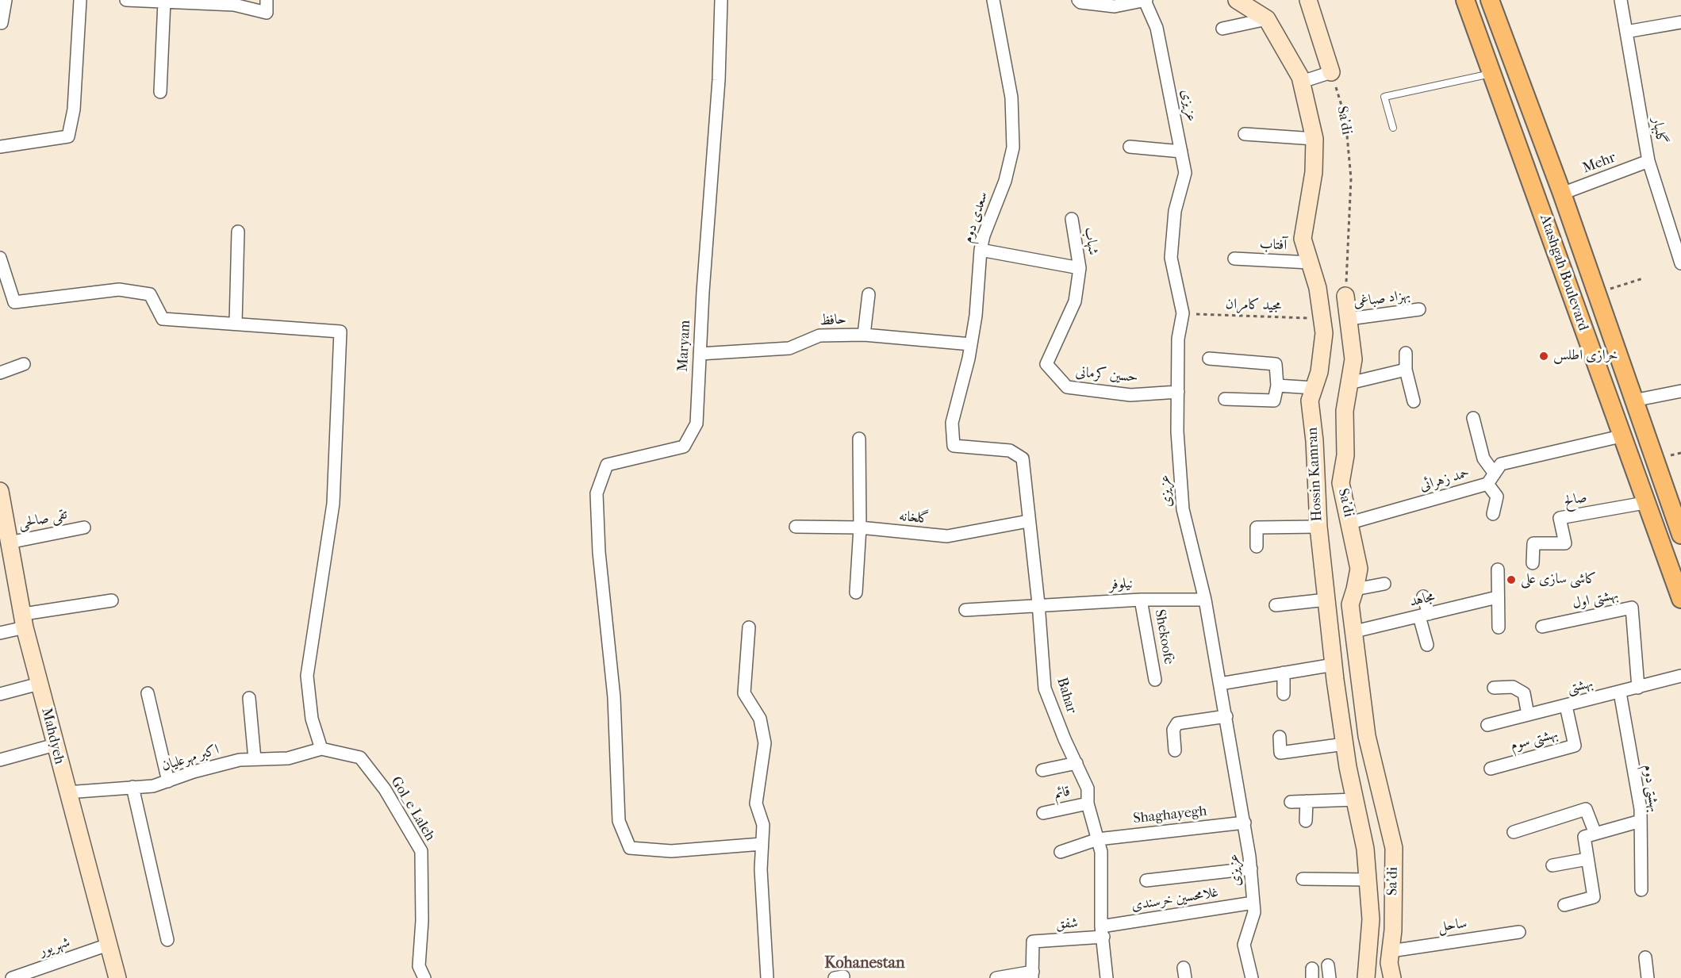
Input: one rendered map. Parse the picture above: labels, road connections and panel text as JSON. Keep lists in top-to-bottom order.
{
  "streets": {
    "main road": ["Atashgah Boulevard"],
    "street": [
      "عزیزی",
      "Sa'di",
      "گلبهار",
      "Mehr",
      "سعدی دوم",
      "شهاب",
      "آفتاب",
      "بهزاد صباغی",
      "حافظ",
      "Maryam",
      "حسین کرمانی",
      "Hossin Kamran",
      "حمد زهرائی",
      "صالح",
      "گلخانه",
      "تقی صالحی",
      "نیلوفر",
      "مجاهد",
      "بهشتی اول",
      "Shekoofe",
      "بهشتی",
      "Bahar",
      "Mahdyeh",
      "بهشتی سوم",
      "اکبر مهرعلیان",
      "بهشتی دوم",
      "قائم",
      "Gol_e Laleh",
      "Shaghayegh",
      "غلامحسین خرسندی",
      "شفق",
      "ساحل",
      "شهریور"
    ],
    "path": ["مجید کامران"]
  },
  "crossings": [
    ["عزیزی", "مجید کامران"],
    ["عزیزی", "حسین کرمانی"],
    ["عزیزی", "نیلوفر"],
    ["عزیزی", "Shaghayegh"],
    ["عزیزی", "غلامحسین خرسندی"],
    ["Sa'di", "بهزاد صباغی"],
    ["Sa'di", "حمد زهرائی"],
    ["Sa'di", "مجاهد"],
    ["Sa'di", "ساحل"],
    ["گلبهار", "Mehr"],
    ["Mehr", "Atashgah Boulevard"],
    ["سعدی دوم", "حافظ"],
    ["سعدی دوم", "Bahar"],
    ["شهاب", "حسین کرمانی"],
    ["آفتاب", "Hossin Kamran"],
    ["Atashgah Boulevard", "حمد زهرائی"],
    ["Atashgah Boulevard", "صالح"],
    ["مجید کامران", "Hossin Kamran"],
    ["حافظ", "Maryam"],
    ["گلخانه", "Bahar"],
    ["تقی صالحی", "Mahdyeh"],
    ["نیلوفر", "Shekoofe"],
    ["نیلوفر", "Bahar"],
    ["بهشتی اول", "بهشتی"],
    ["بهشتی", "بهشتی سوم"],
    ["بهشتی", "بهشتی دوم"],
    ["Bahar", "قائم"],
    ["Bahar", "Shaghayegh"],
    ["Bahar", "غلامحسین خرسندی"],
    ["Bahar", "شفق"],
    ["Mahdyeh", "اکبر مهرعلیان"],
    ["Mahdyeh", "شهریور"],
    ["اکبر مهرعلیان", "Gol_e Laleh"],
    ["غلامحسین خرسندی", "شفق"]
  ],
  "districts": ["Kohanestan"],
  "places": ["خرازی اطلس", "کاشی سازی علی"]
}
